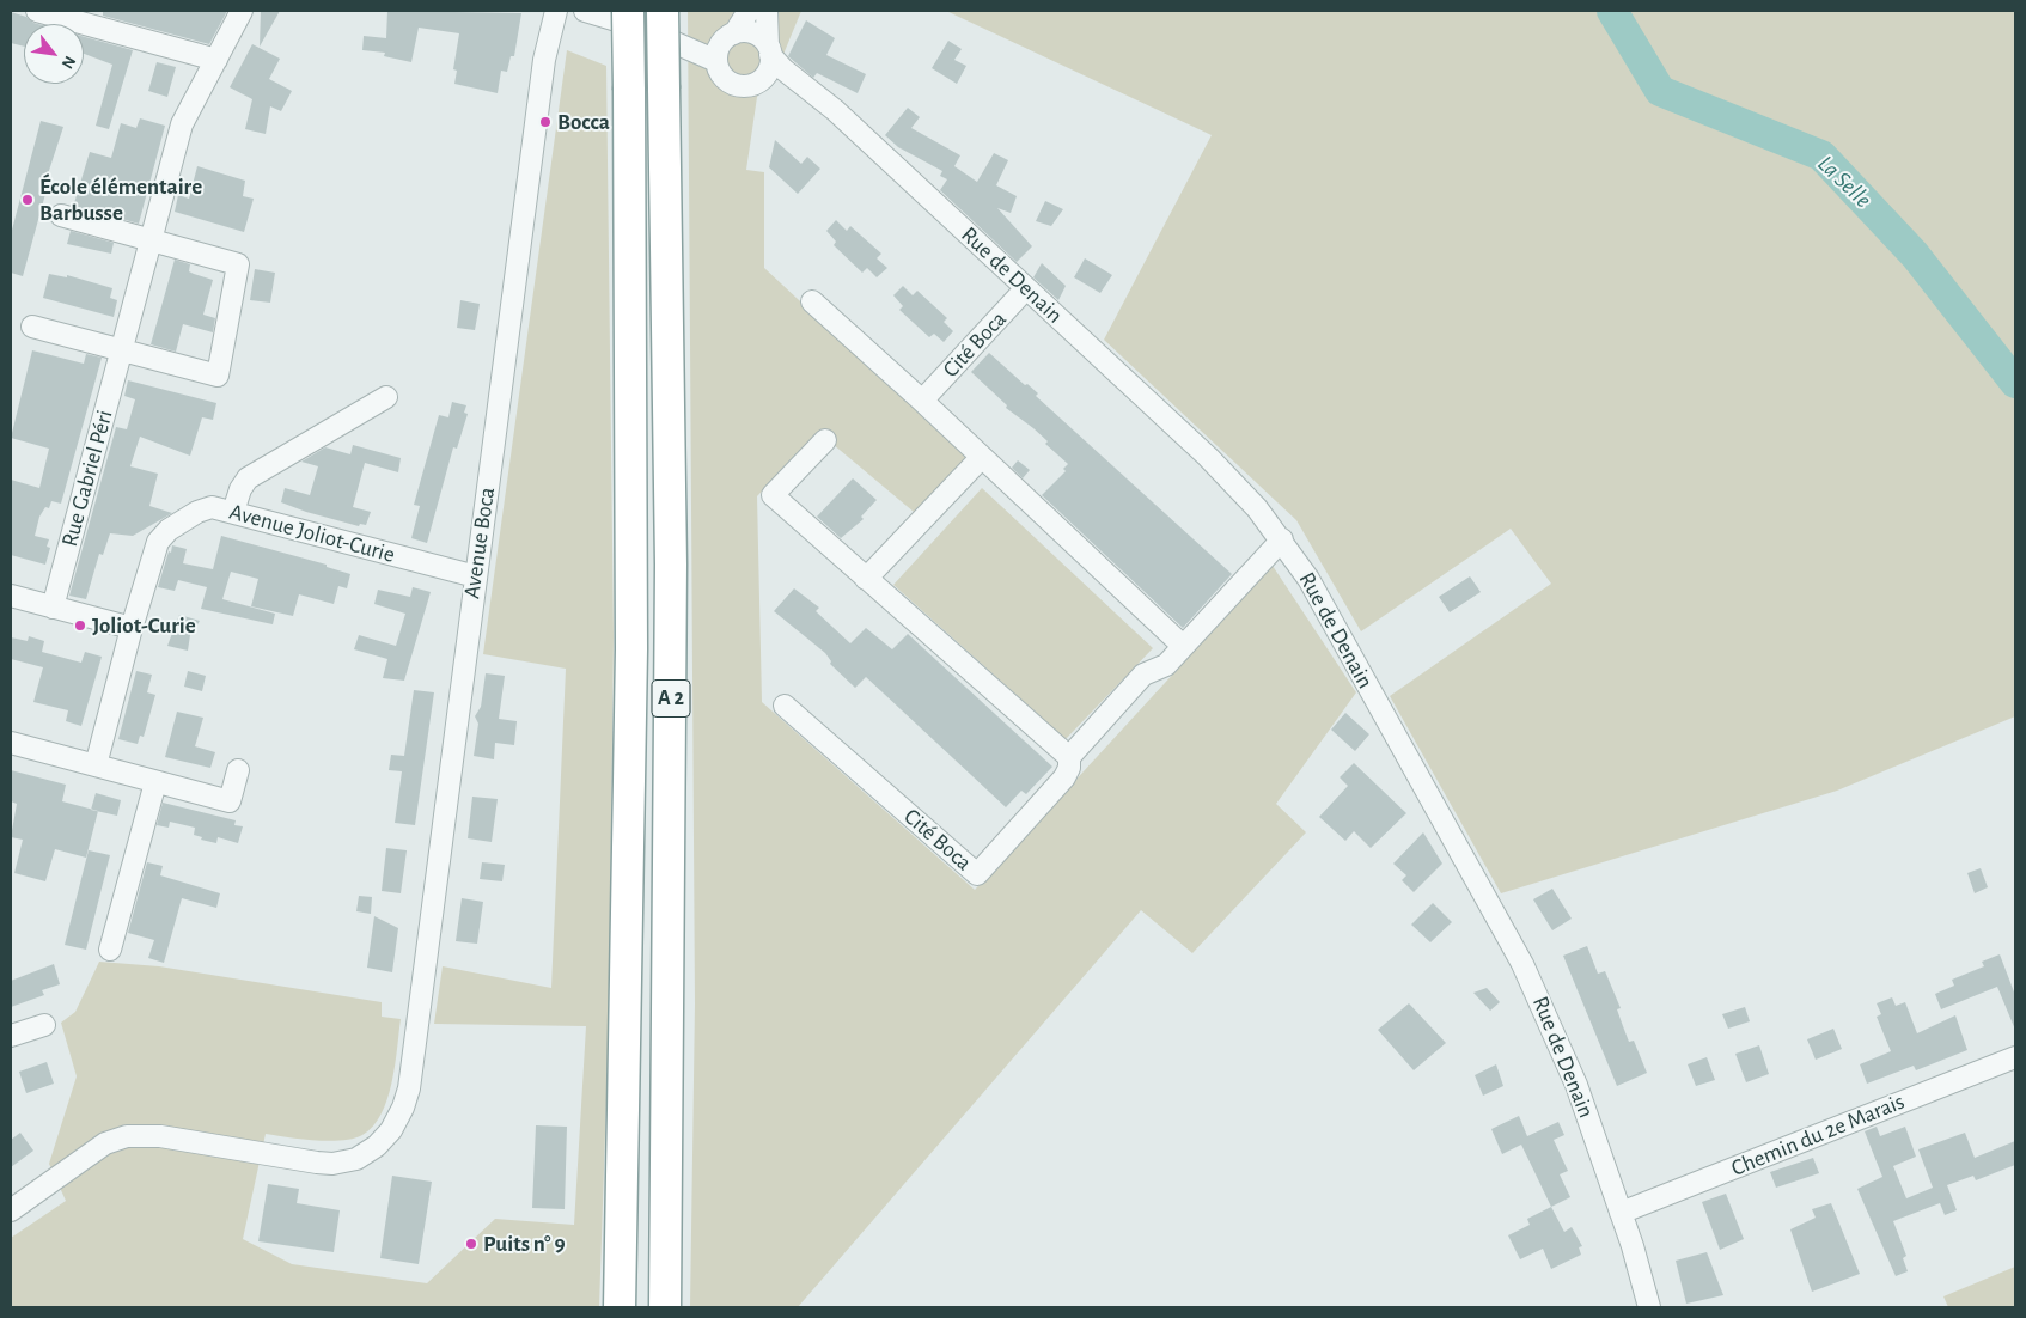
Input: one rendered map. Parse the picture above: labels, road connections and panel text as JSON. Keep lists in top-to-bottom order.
{
  "streets": {
    "highway": ["A 2"],
    "street": [
      "Rue de Denain",
      "Cité Boca",
      "Rue Gabriel Péri",
      "Avenue Joliot-Curie",
      "Avenue Boca",
      "Chemin du 2e Marais"
    ]
  },
  "crossings": [
    ["Rue de Denain", "Cité Boca"],
    ["Rue de Denain", "Chemin du 2e Marais"],
    ["Avenue Joliot-Curie", "Avenue Boca"]
  ],
  "water": ["La Selle"],
  "places": [
    "Bocca",
    "École élémentaire Barbusse",
    "Joliot-Curie",
    "Puits n° 9"
  ],
  "north": "bottom right"
}
